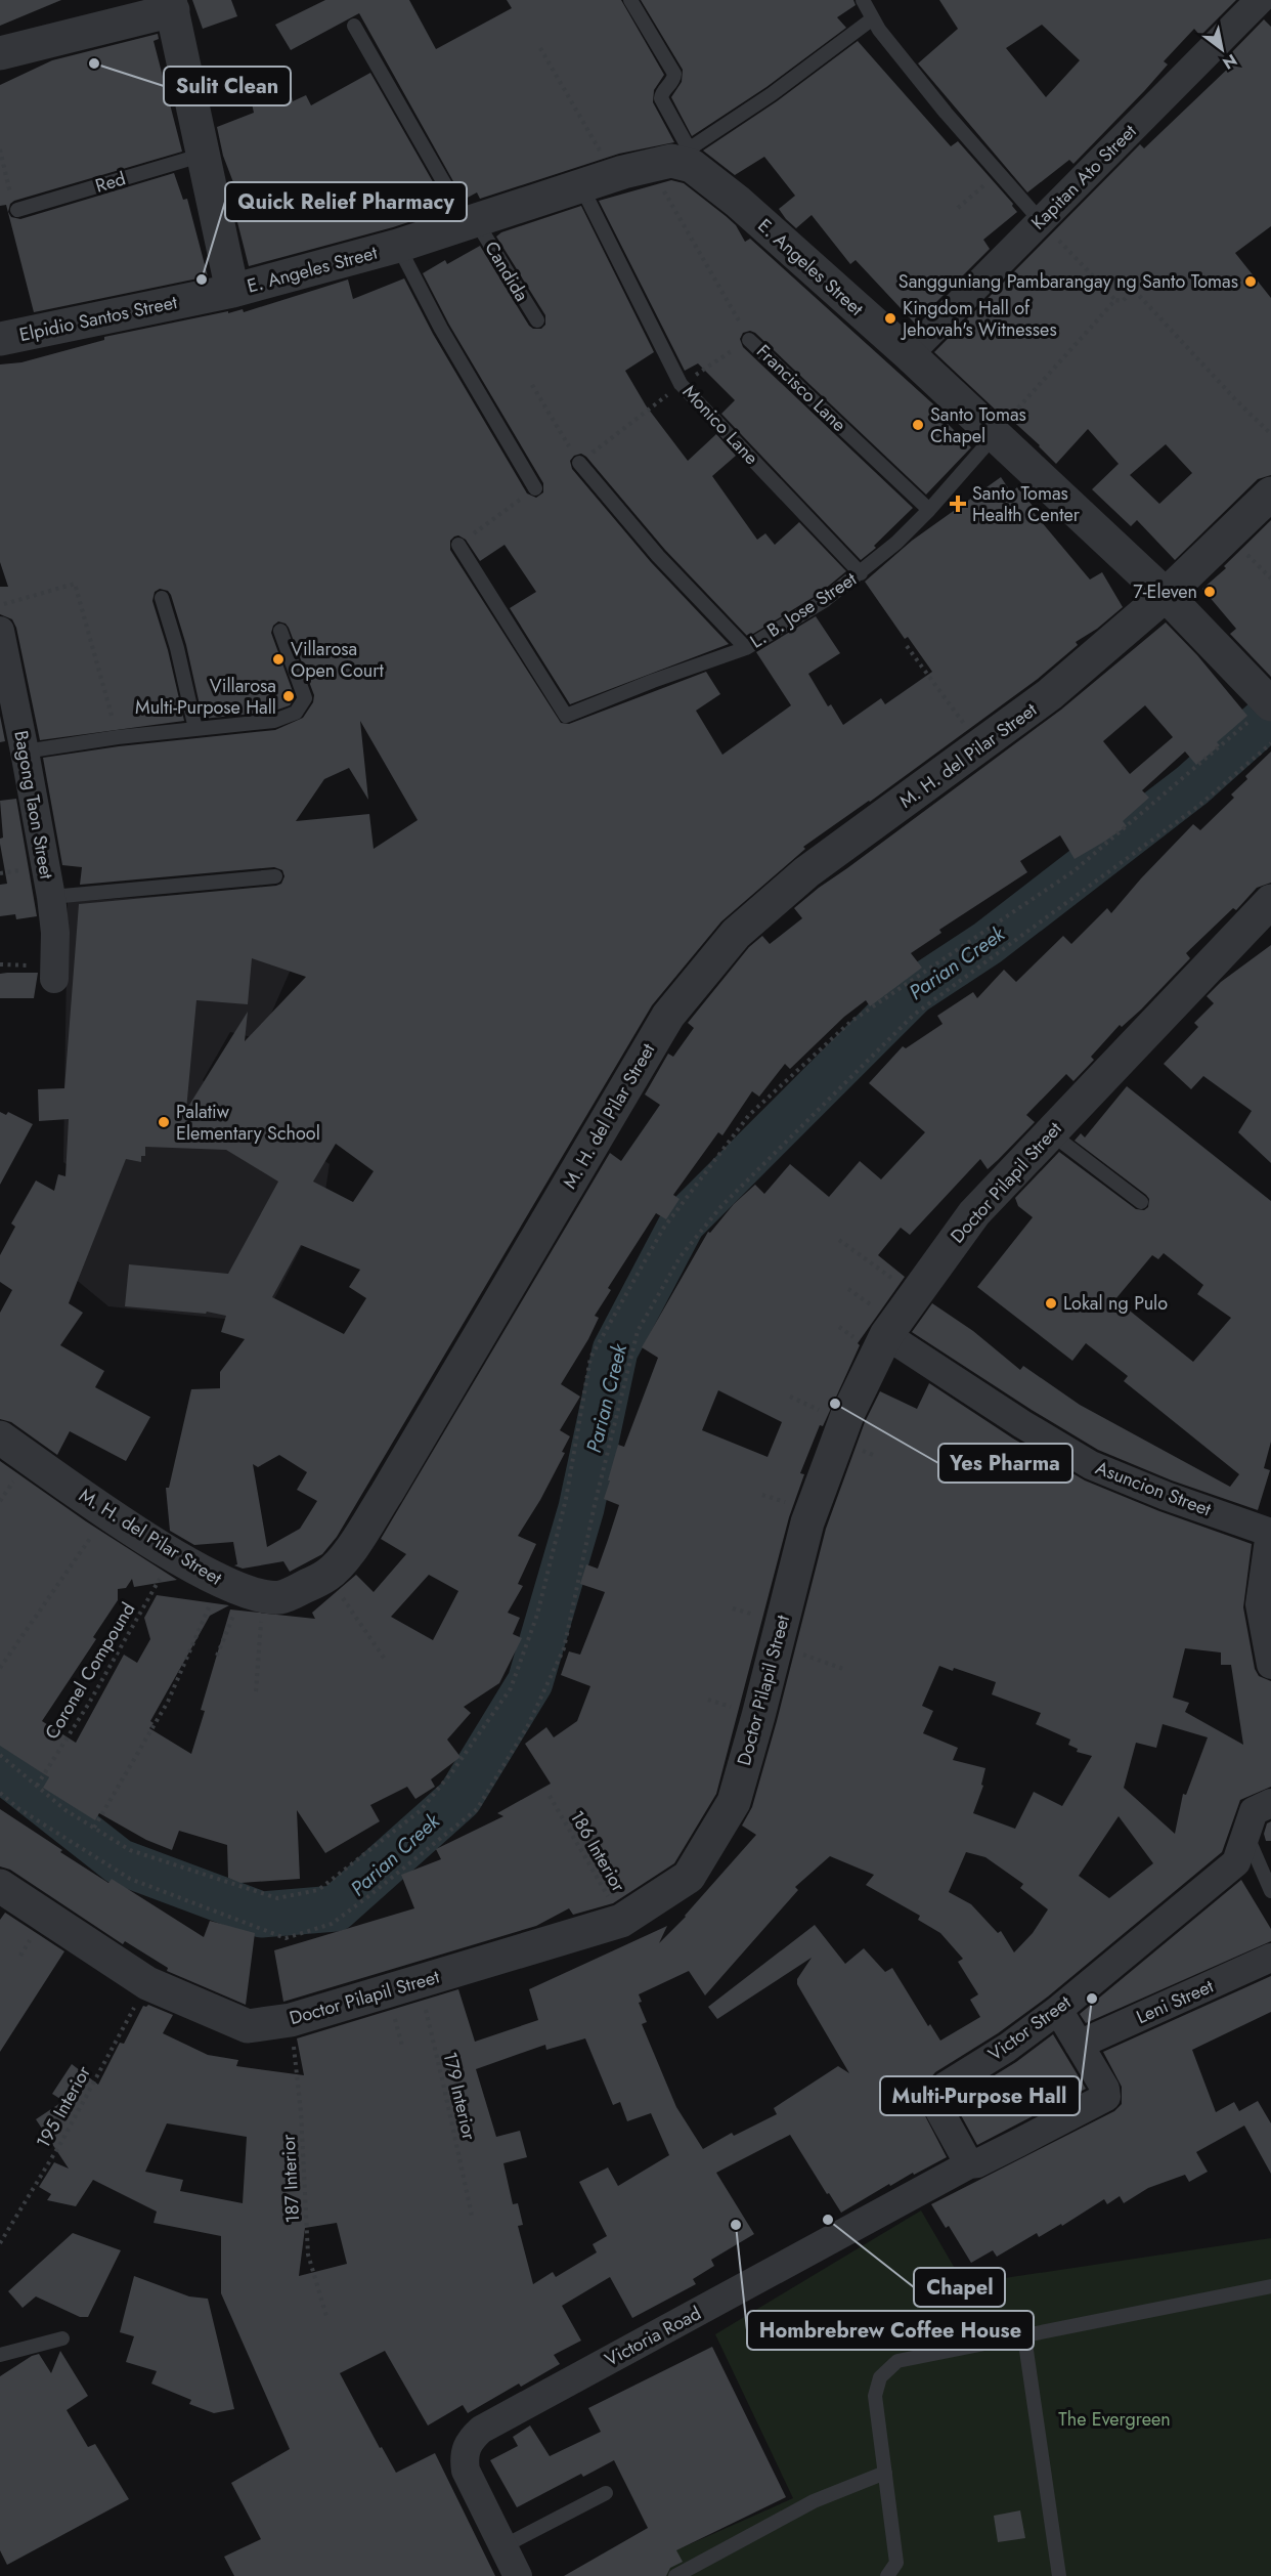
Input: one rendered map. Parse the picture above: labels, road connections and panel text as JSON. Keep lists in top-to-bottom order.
{
  "streets": {
    "street": [
      "Kapitan Ato Street",
      "E. Angeles Street",
      "Elpidio Santos Street",
      "M. H. del Pilar Street",
      "Bagong Taon Street",
      "Doctor Pilapil Street",
      "Asuncion Street",
      "Leni Street",
      "Victor Street",
      "Victoria Road"
    ],
    "lane": [
      "Red",
      "Candida",
      "Francisco Lane",
      "Monico Lane",
      "L. B. Jose Street"
    ],
    "path": [
      "Coronel Compound",
      "186 Interior",
      "179 Interior",
      "195 Interior",
      "187 Interior"
    ]
  },
  "crossings": [
    ["Kapitan Ato Street", "E. Angeles Street"],
    ["E. Angeles Street", "Candida"],
    ["E. Angeles Street", "Elpidio Santos Street"],
    ["E. Angeles Street", "Francisco Lane"],
    ["E. Angeles Street", "Monico Lane"],
    ["E. Angeles Street", "L. B. Jose Street"],
    ["E. Angeles Street", "M. H. del Pilar Street"],
    ["Francisco Lane", "L. B. Jose Street"],
    ["Monico Lane", "L. B. Jose Street"],
    ["Doctor Pilapil Street", "Asuncion Street"],
    ["Doctor Pilapil Street", "186 Interior"],
    ["Doctor Pilapil Street", "179 Interior"],
    ["Doctor Pilapil Street", "195 Interior"],
    ["Leni Street", "Victoria Road"],
    ["Victor Street", "Victoria Road"]
  ],
  "water": ["Parian Creek"],
  "parks": ["The Evergreen"],
  "places": {
    "other": [
      "Sulit Clean",
      "Quick Relief Pharmacy",
      "Sangguniang Pambarangay ng Santo Tomas",
      "Kingdom Hall of Jehovah's Witnesses",
      "Santo Tomas Chapel",
      "7-Eleven",
      "Villarosa Open Court",
      "Villarosa Multi-Purpose Hall",
      "Palatiw Elementary School",
      "Lokal ng Pulo",
      "Yes Pharma",
      "Multi-Purpose Hall",
      "Chapel",
      "Hombrebrew Coffee House"
    ],
    "health": ["Santo Tomas Health Center"]
  },
  "north": "bottom right"
}
